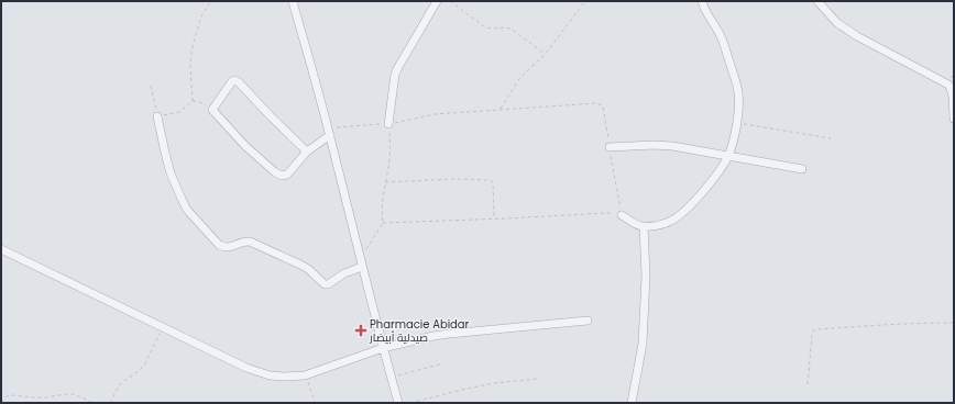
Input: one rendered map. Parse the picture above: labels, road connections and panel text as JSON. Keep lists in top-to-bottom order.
{
  "places": {
    "health": ["Pharmacie Abidar صيدلية أبيضار"]
  }
}
